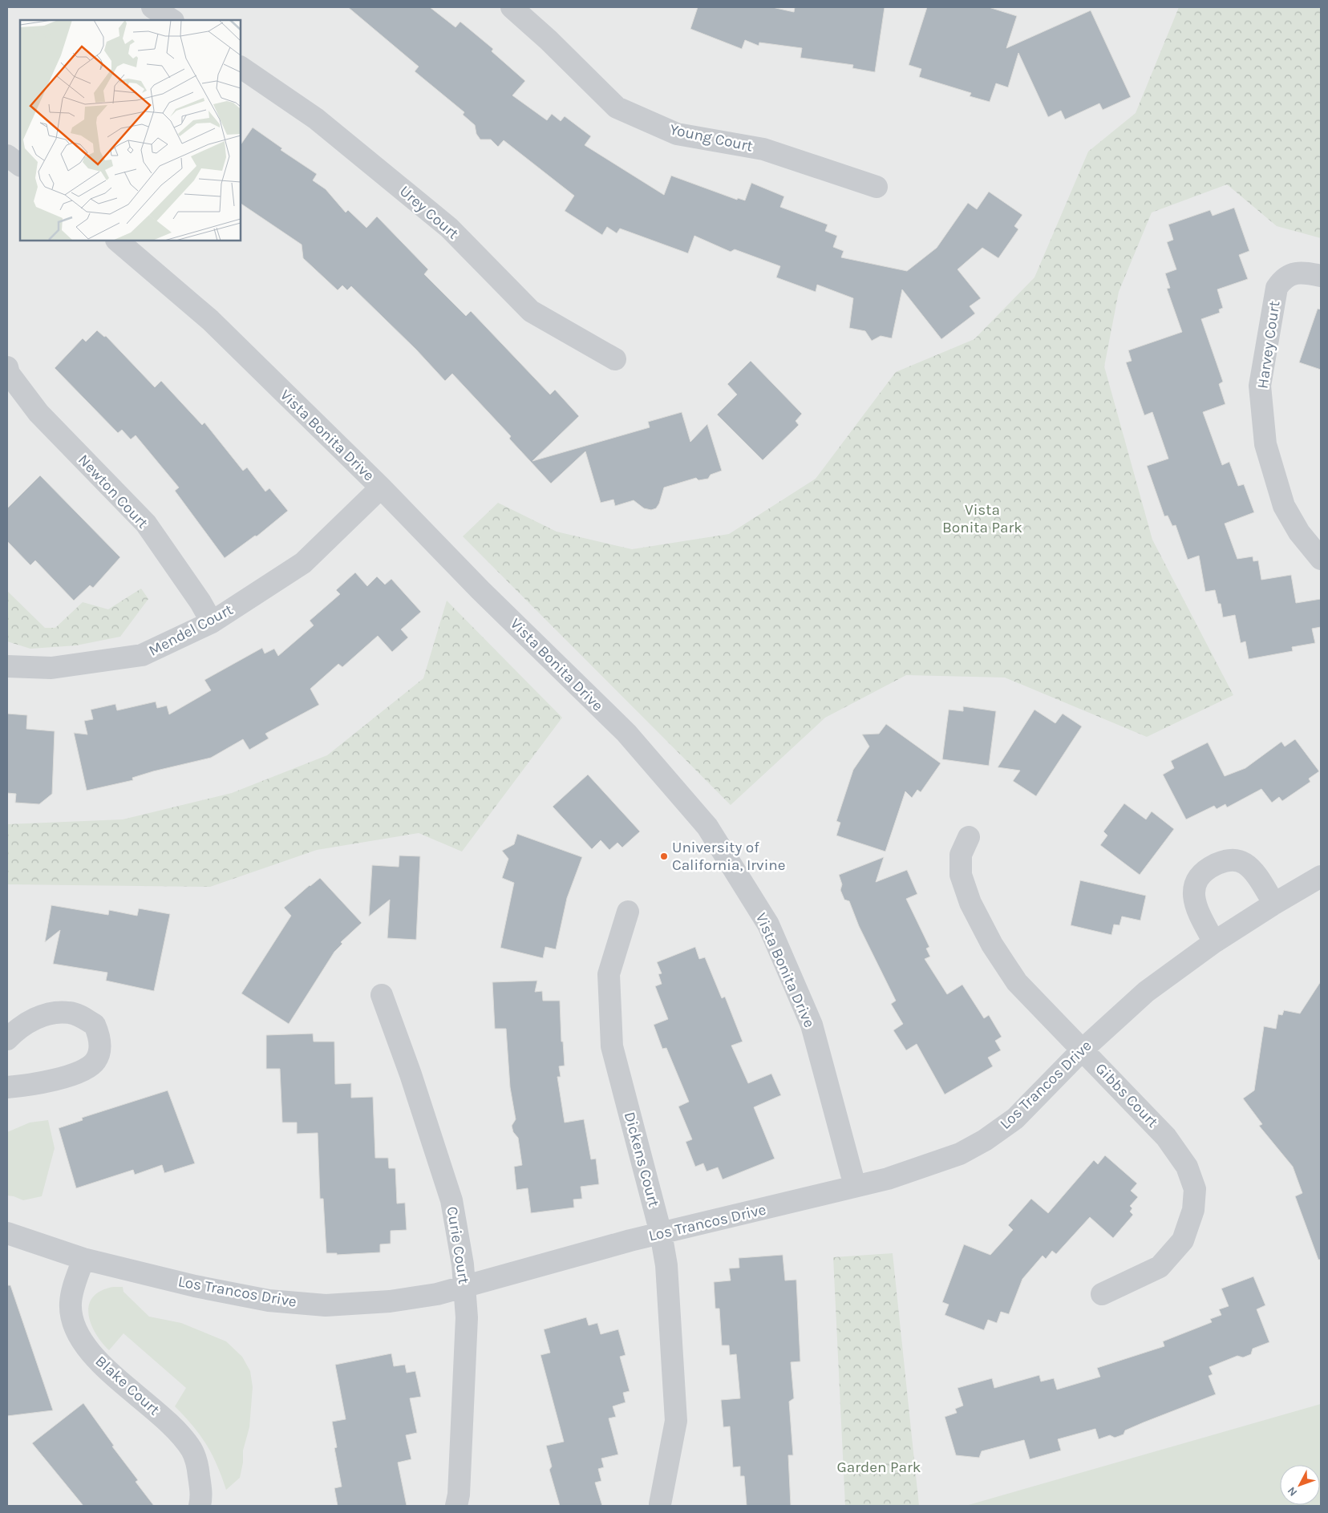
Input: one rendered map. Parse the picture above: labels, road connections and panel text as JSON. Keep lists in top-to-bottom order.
{
  "streets": {
    "street": [
      "Young Court",
      "Urey Court",
      "Harvey Court",
      "Vista Bonita Drive",
      "Newton Court",
      "Mendel Court",
      "Los Trancos Drive",
      "Gibbs Court",
      "Dickens Court",
      "Curie Court",
      "Blake Court"
    ]
  },
  "crossings": [
    ["Vista Bonita Drive", "Mendel Court"],
    ["Vista Bonita Drive", "Los Trancos Drive"],
    ["Newton Court", "Mendel Court"],
    ["Los Trancos Drive", "Gibbs Court"],
    ["Los Trancos Drive", "Dickens Court"],
    ["Los Trancos Drive", "Curie Court"],
    ["Los Trancos Drive", "Blake Court"]
  ],
  "parks": ["Vista Bonita Park", "Garden Park"],
  "places": ["University of California, Irvine"],
  "north": "bottom left"
}
